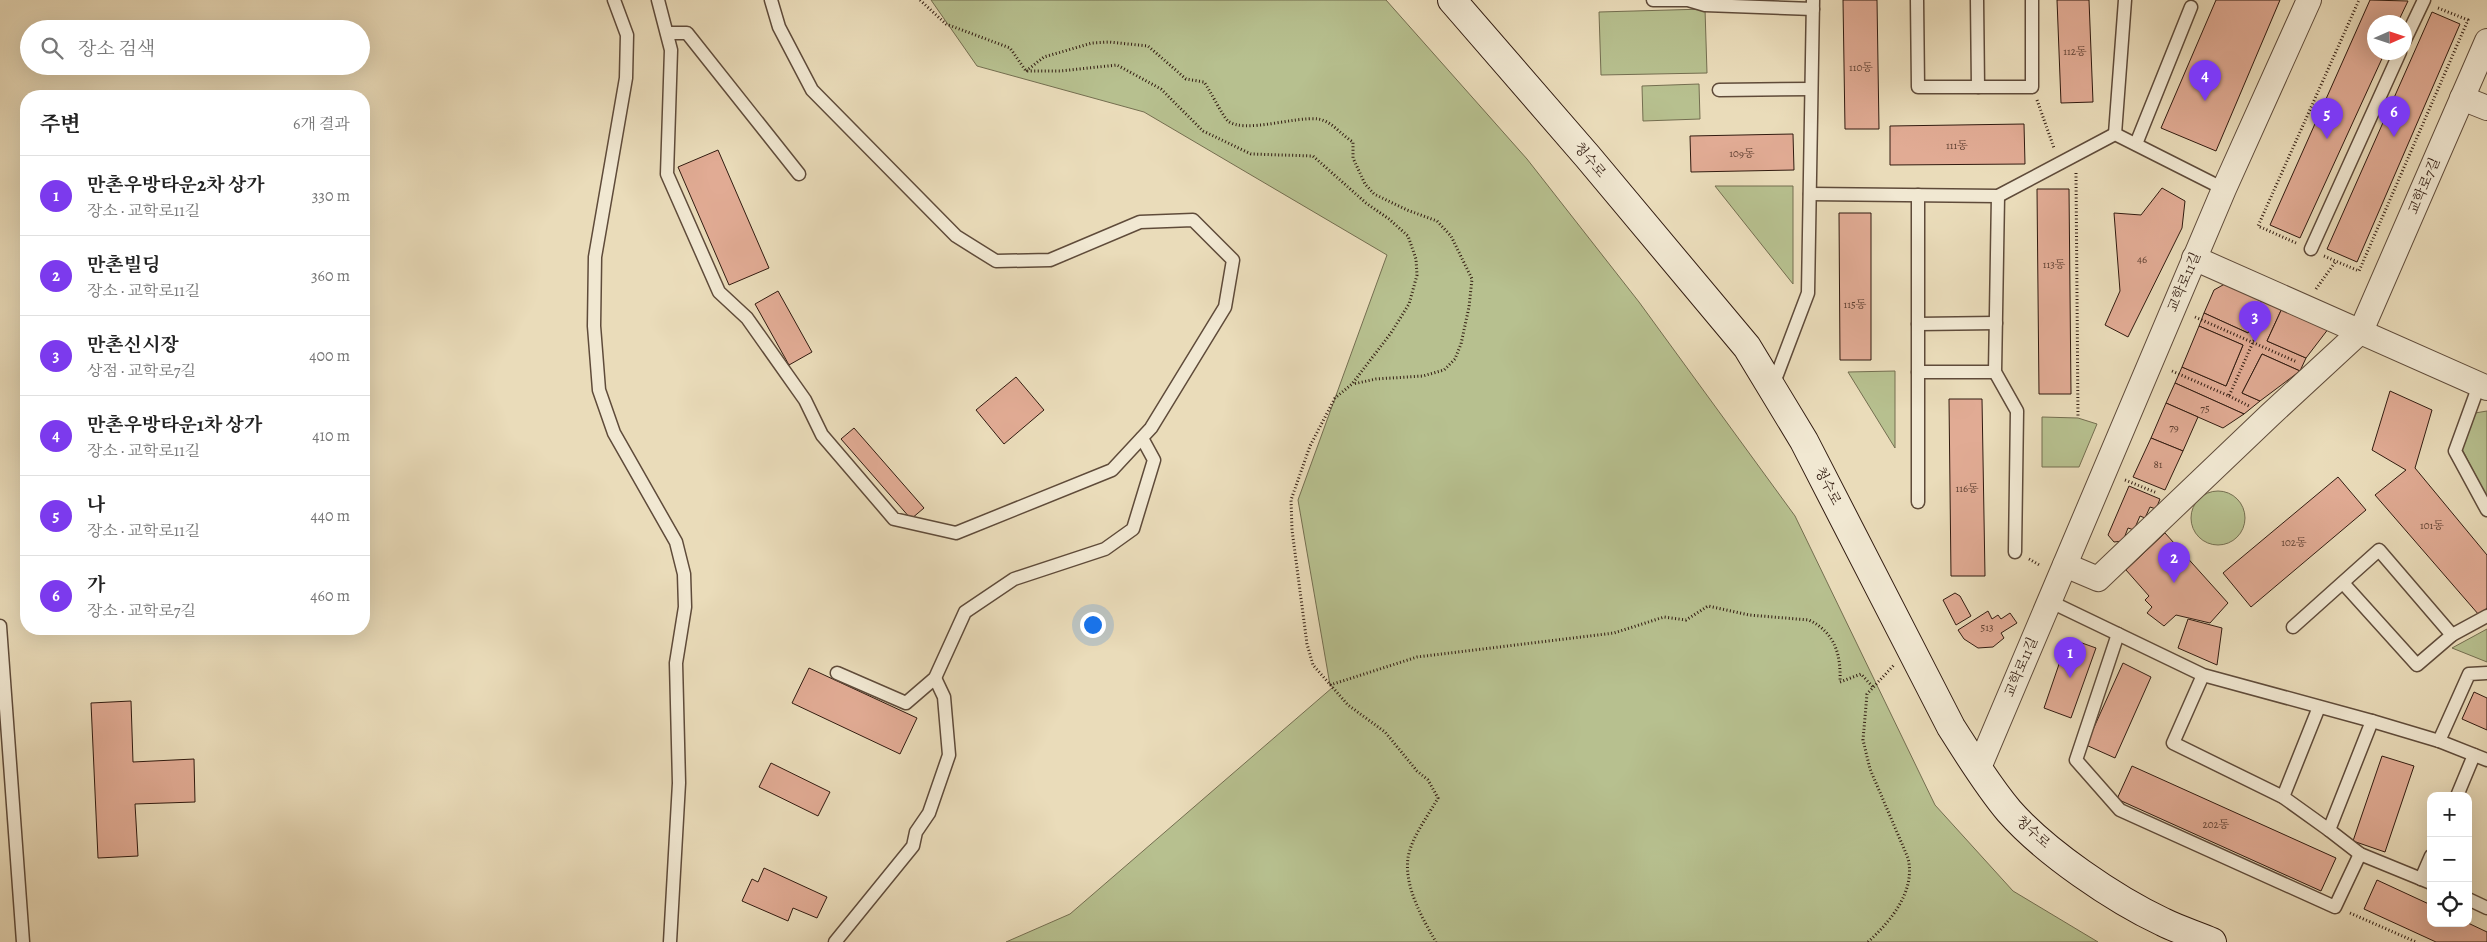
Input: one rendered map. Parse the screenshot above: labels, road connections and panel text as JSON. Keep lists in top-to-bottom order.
{
  "streets": {
    "main road": ["청수로"],
    "street": ["교학로7길", "교학로11길"]
  },
  "crossings": [
    ["청수로", "교학로11길"]
  ],
  "house_numbers": [
    "112동",
    "110동",
    "111동",
    "109동",
    "46",
    "113동",
    "115동",
    "75",
    "79",
    "81",
    "116동",
    "101동",
    "102동",
    "513",
    "202동"
  ],
  "north": "right",
  "page": {
    "search": "장소 검색",
    "pins": [
      "4",
      "6",
      "5",
      "3",
      "2",
      "1"
    ],
    "heading": ["주변", "6개 결과"],
    "list": [
      {
        "mark": "1",
        "name": "만촌우방타운2차 상가",
        "note": "장소 · 교학로11길",
        "value": "330 m"
      },
      {
        "mark": "2",
        "name": "만촌빌딩",
        "note": "장소 · 교학로11길",
        "value": "360 m"
      },
      {
        "mark": "3",
        "name": "만촌신시장",
        "note": "상점 · 교학로7길",
        "value": "400 m"
      },
      {
        "mark": "4",
        "name": "만촌우방타운1차 상가",
        "note": "장소 · 교학로11길",
        "value": "410 m"
      },
      {
        "mark": "5",
        "name": "나",
        "note": "장소 · 교학로11길",
        "value": "440 m"
      },
      {
        "mark": "6",
        "name": "가",
        "note": "장소 · 교학로7길",
        "value": "460 m"
      }
    ],
    "map_buttons": ["+", "−"]
  }
}
